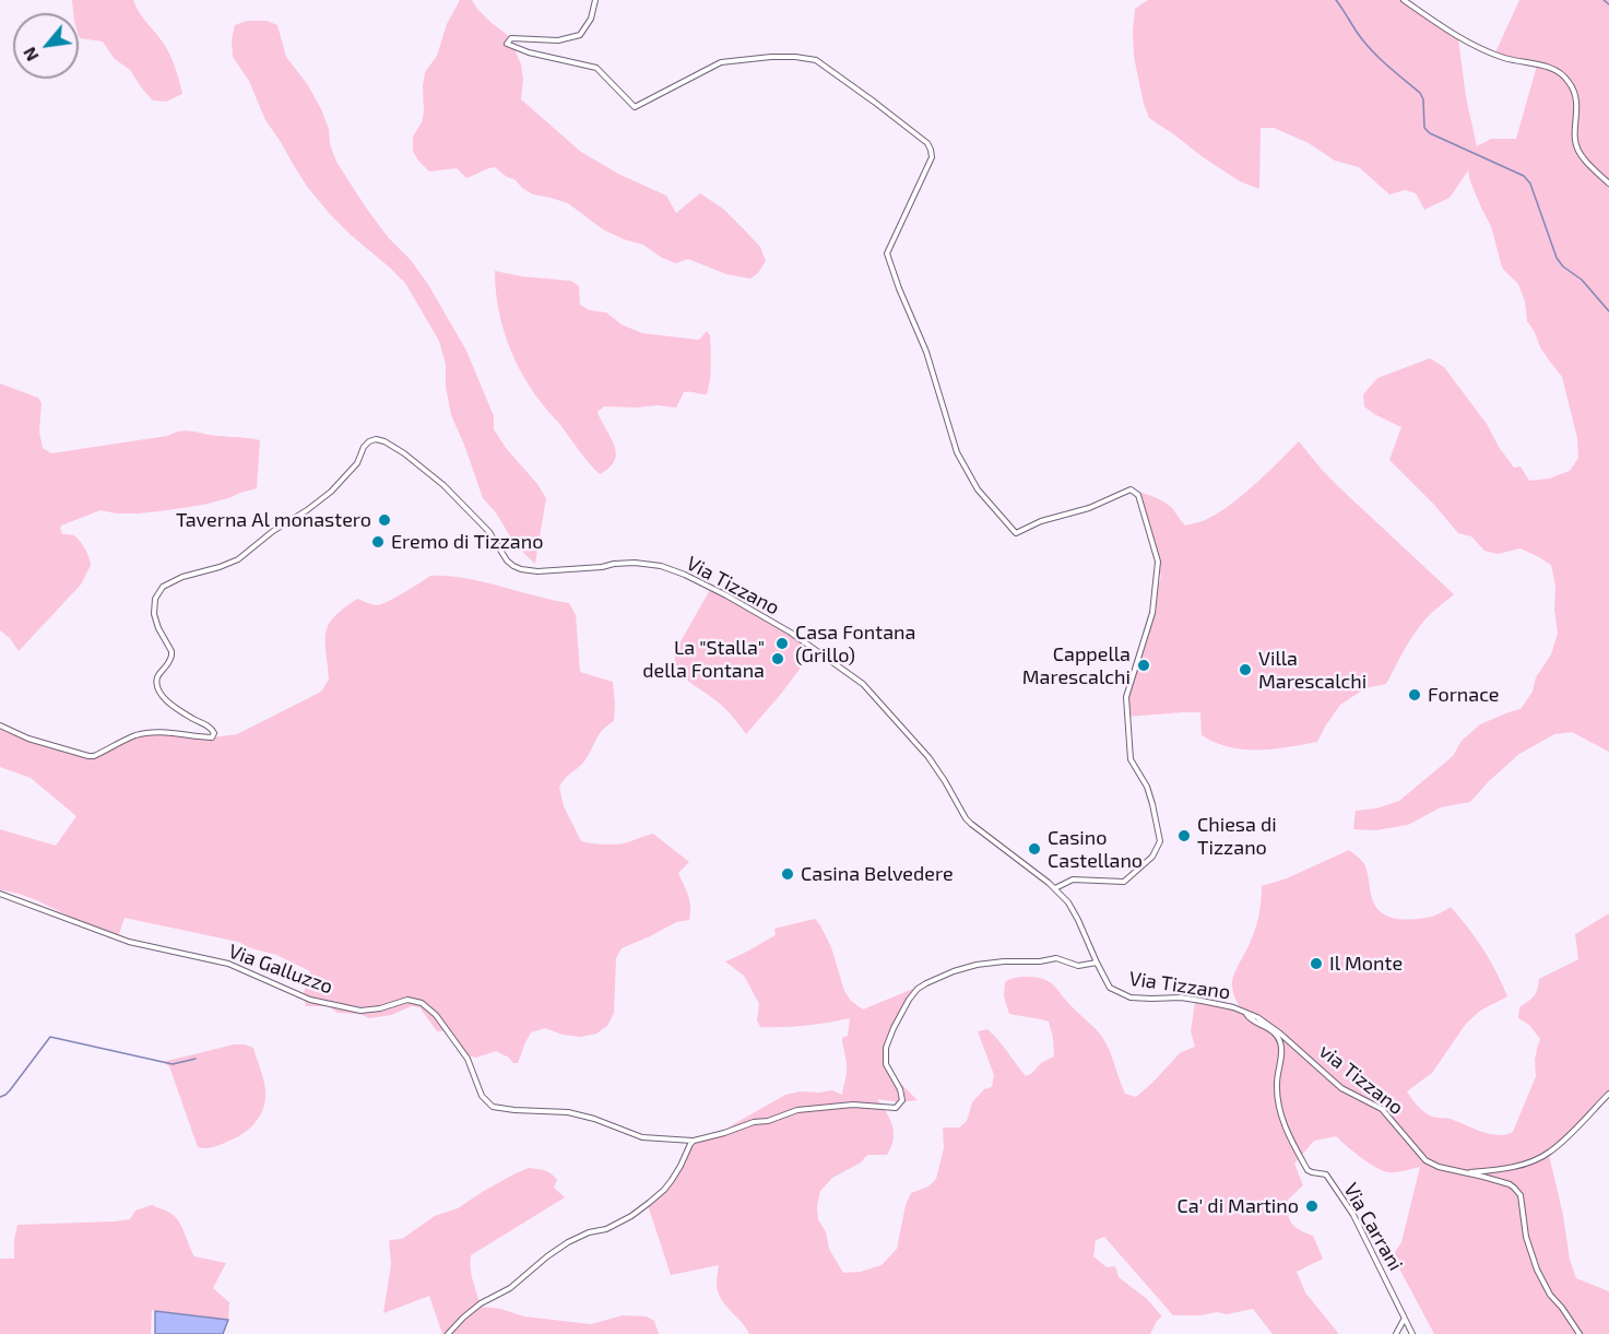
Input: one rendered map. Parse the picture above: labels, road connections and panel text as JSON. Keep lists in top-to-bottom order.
{
  "streets": {
    "street": [
      "Via Tizzano",
      "Via Galluzzo",
      "via Tizzano",
      "Via Carrani"
    ]
  },
  "crossings": [
    ["Via Tizzano", "via Tizzano"],
    ["Via Tizzano", "Via Carrani"],
    ["via Tizzano", "Via Carrani"]
  ],
  "places": [
    "Taverna Al monastero",
    "Eremo di Tizzano",
    "Casa Fontana (Grillo)",
    "La \"Stalla\" della Fontana",
    "Cappella Marescalchi",
    "Villa Marescalchi",
    "Fornace",
    "Chiesa di Tizzano",
    "Casino Castellano",
    "Casina Belvedere",
    "Il Monte",
    "Ca' di Martino"
  ],
  "north": "bottom left"
}
